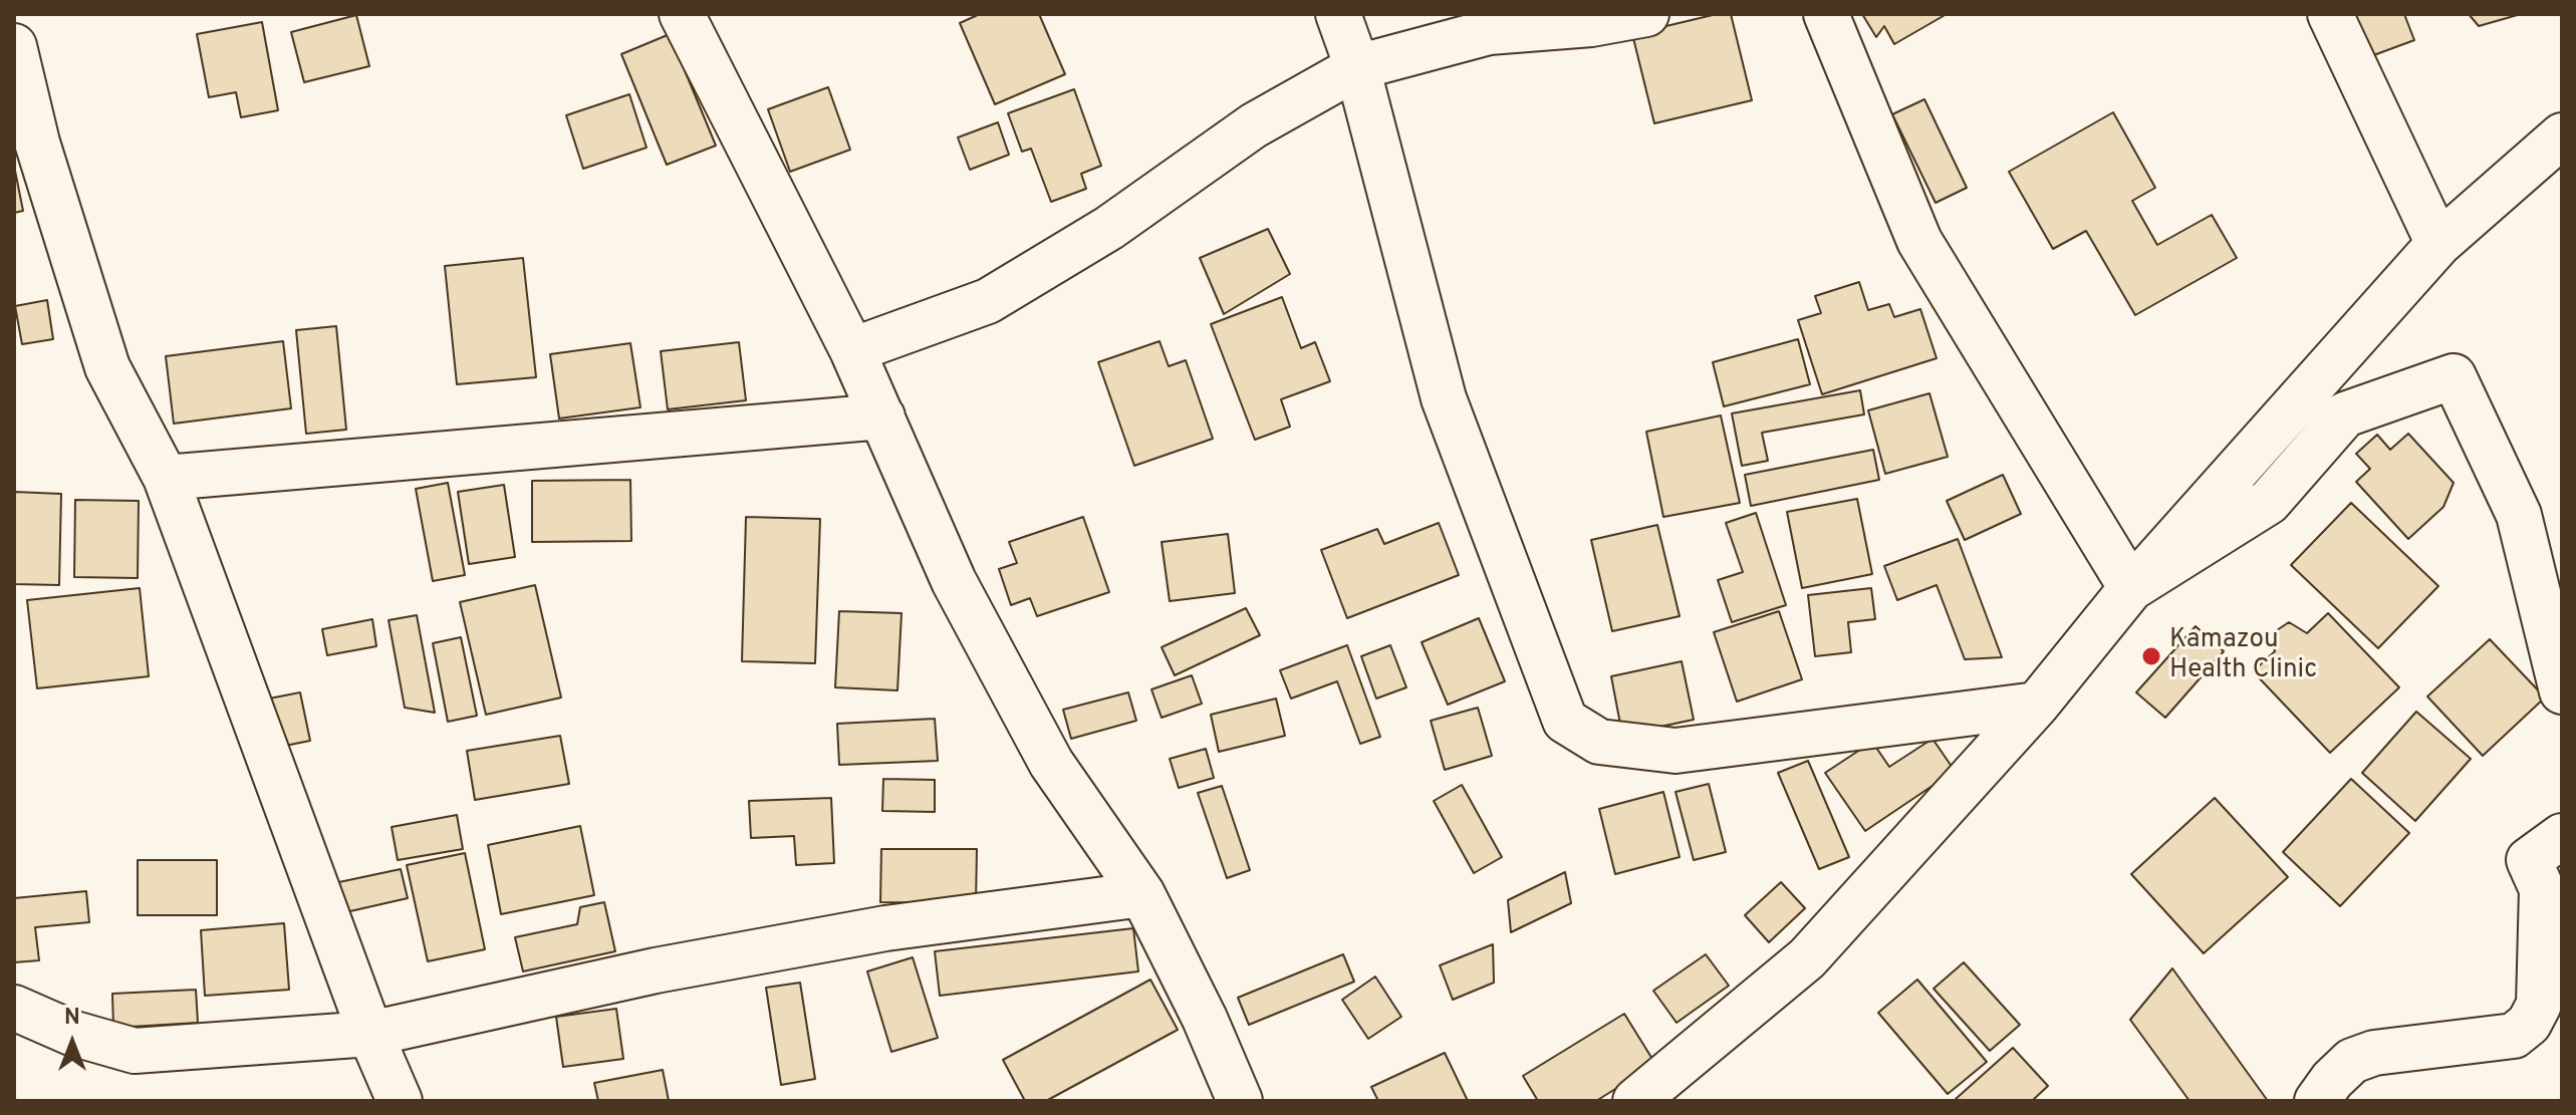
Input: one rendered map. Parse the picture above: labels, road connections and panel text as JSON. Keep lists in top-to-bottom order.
{
  "places": ["Kamazou Health Clinic"],
  "north": "top"
}
